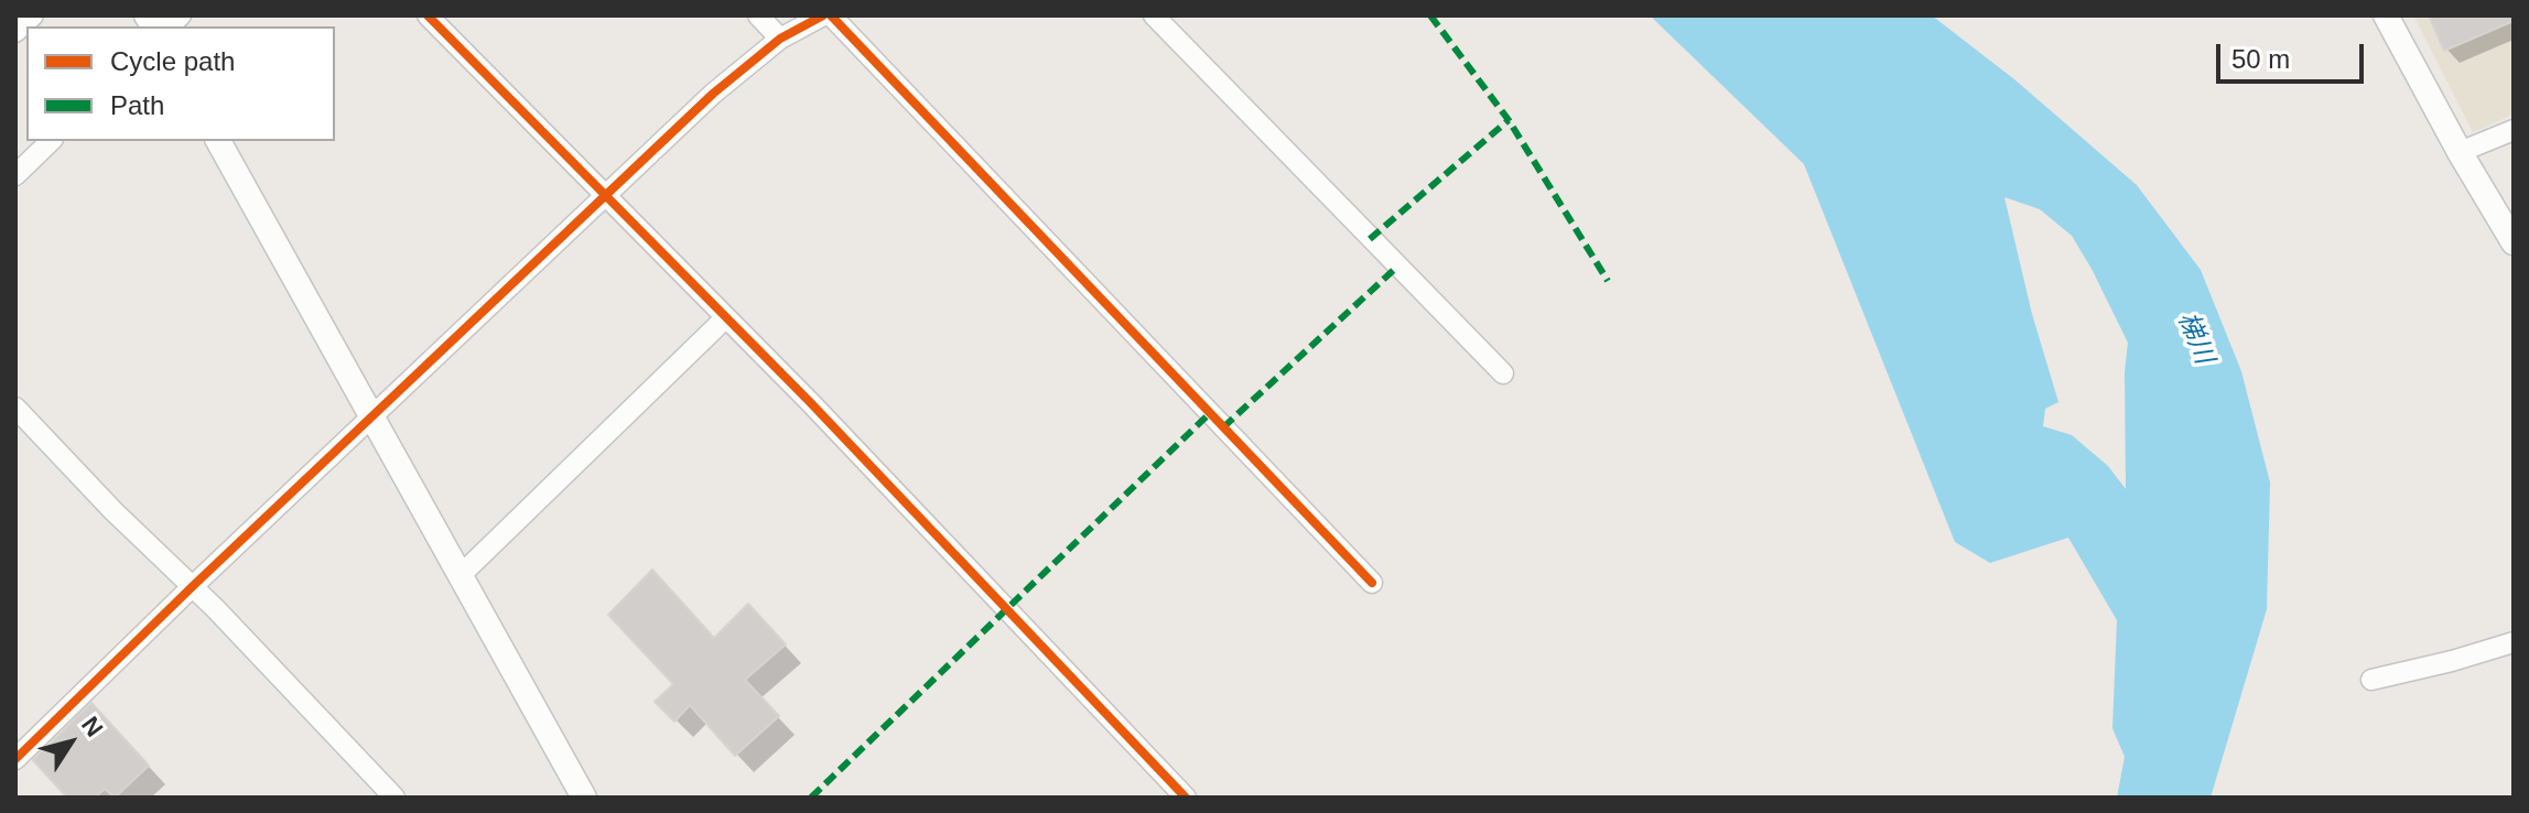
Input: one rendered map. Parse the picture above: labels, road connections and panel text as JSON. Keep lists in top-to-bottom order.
{
  "water": ["梯川"],
  "legend": ["Cycle path", "Path"],
  "scale_bar": "50 m",
  "north": "top right"
}
